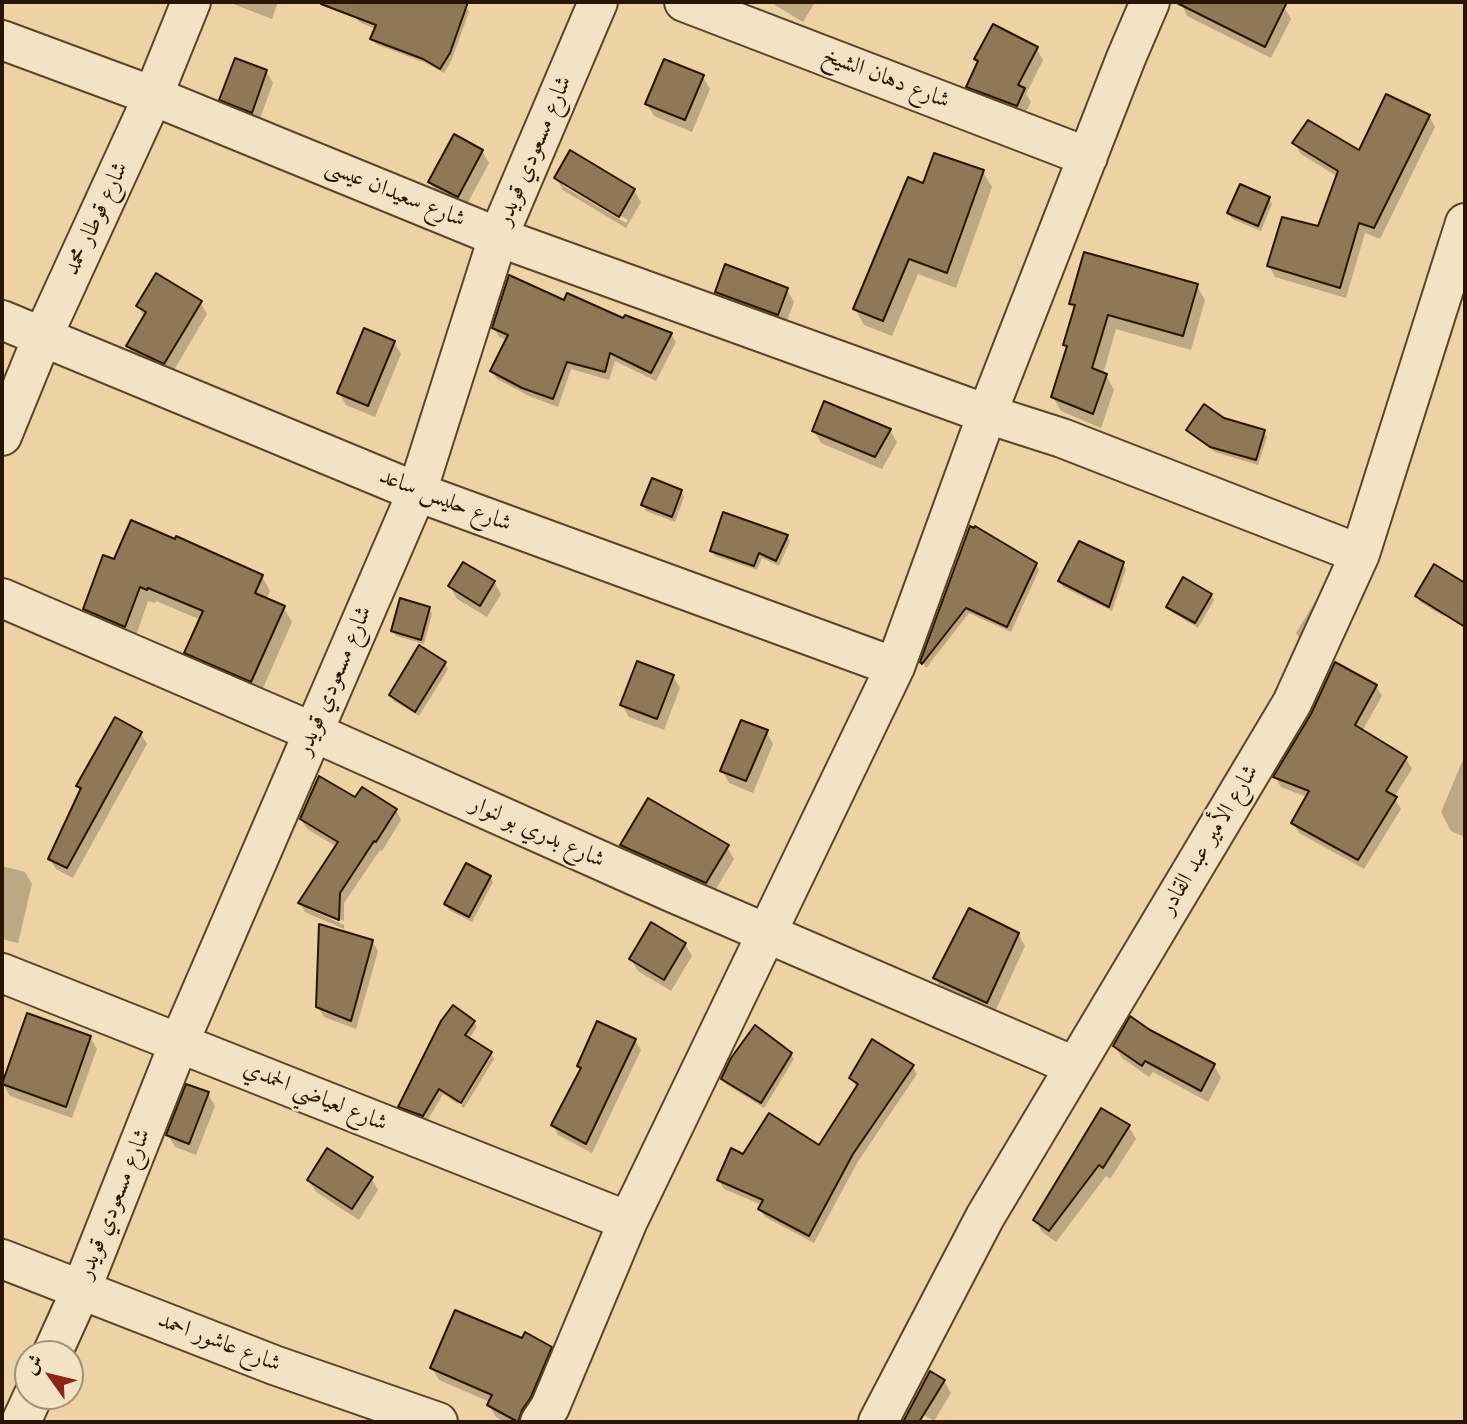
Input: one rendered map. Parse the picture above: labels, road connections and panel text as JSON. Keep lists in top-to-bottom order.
{
  "streets": {
    "street": [
      "شارع دهان الشيخ",
      "شارع مسعودي قويدر",
      "شارع سعيدان عيسى",
      "شارع قوطار محمد",
      "شارع حليس ساعد",
      "شارع بدري بو لنوار",
      "شارع الأمير عبد القادر",
      "شارع لعياضي الحمدي",
      "شارع عاشور احمد"
    ]
  },
  "crossings": [
    ["شارع مسعودي قويدر", "شارع سعيدان عيسى"],
    ["شارع مسعودي قويدر", "شارع حليس ساعد"],
    ["شارع مسعودي قويدر", "شارع بدري بو لنوار"],
    ["شارع مسعودي قويدر", "شارع لعياضي الحمدي"],
    ["شارع مسعودي قويدر", "شارع عاشور احمد"],
    ["شارع سعيدان عيسى", "شارع قوطار محمد"],
    ["شارع سعيدان عيسى", "شارع الأمير عبد القادر"],
    ["شارع قوطار محمد", "شارع حليس ساعد"],
    ["شارع بدري بو لنوار", "شارع الأمير عبد القادر"]
  ],
  "north": "top left"
}
